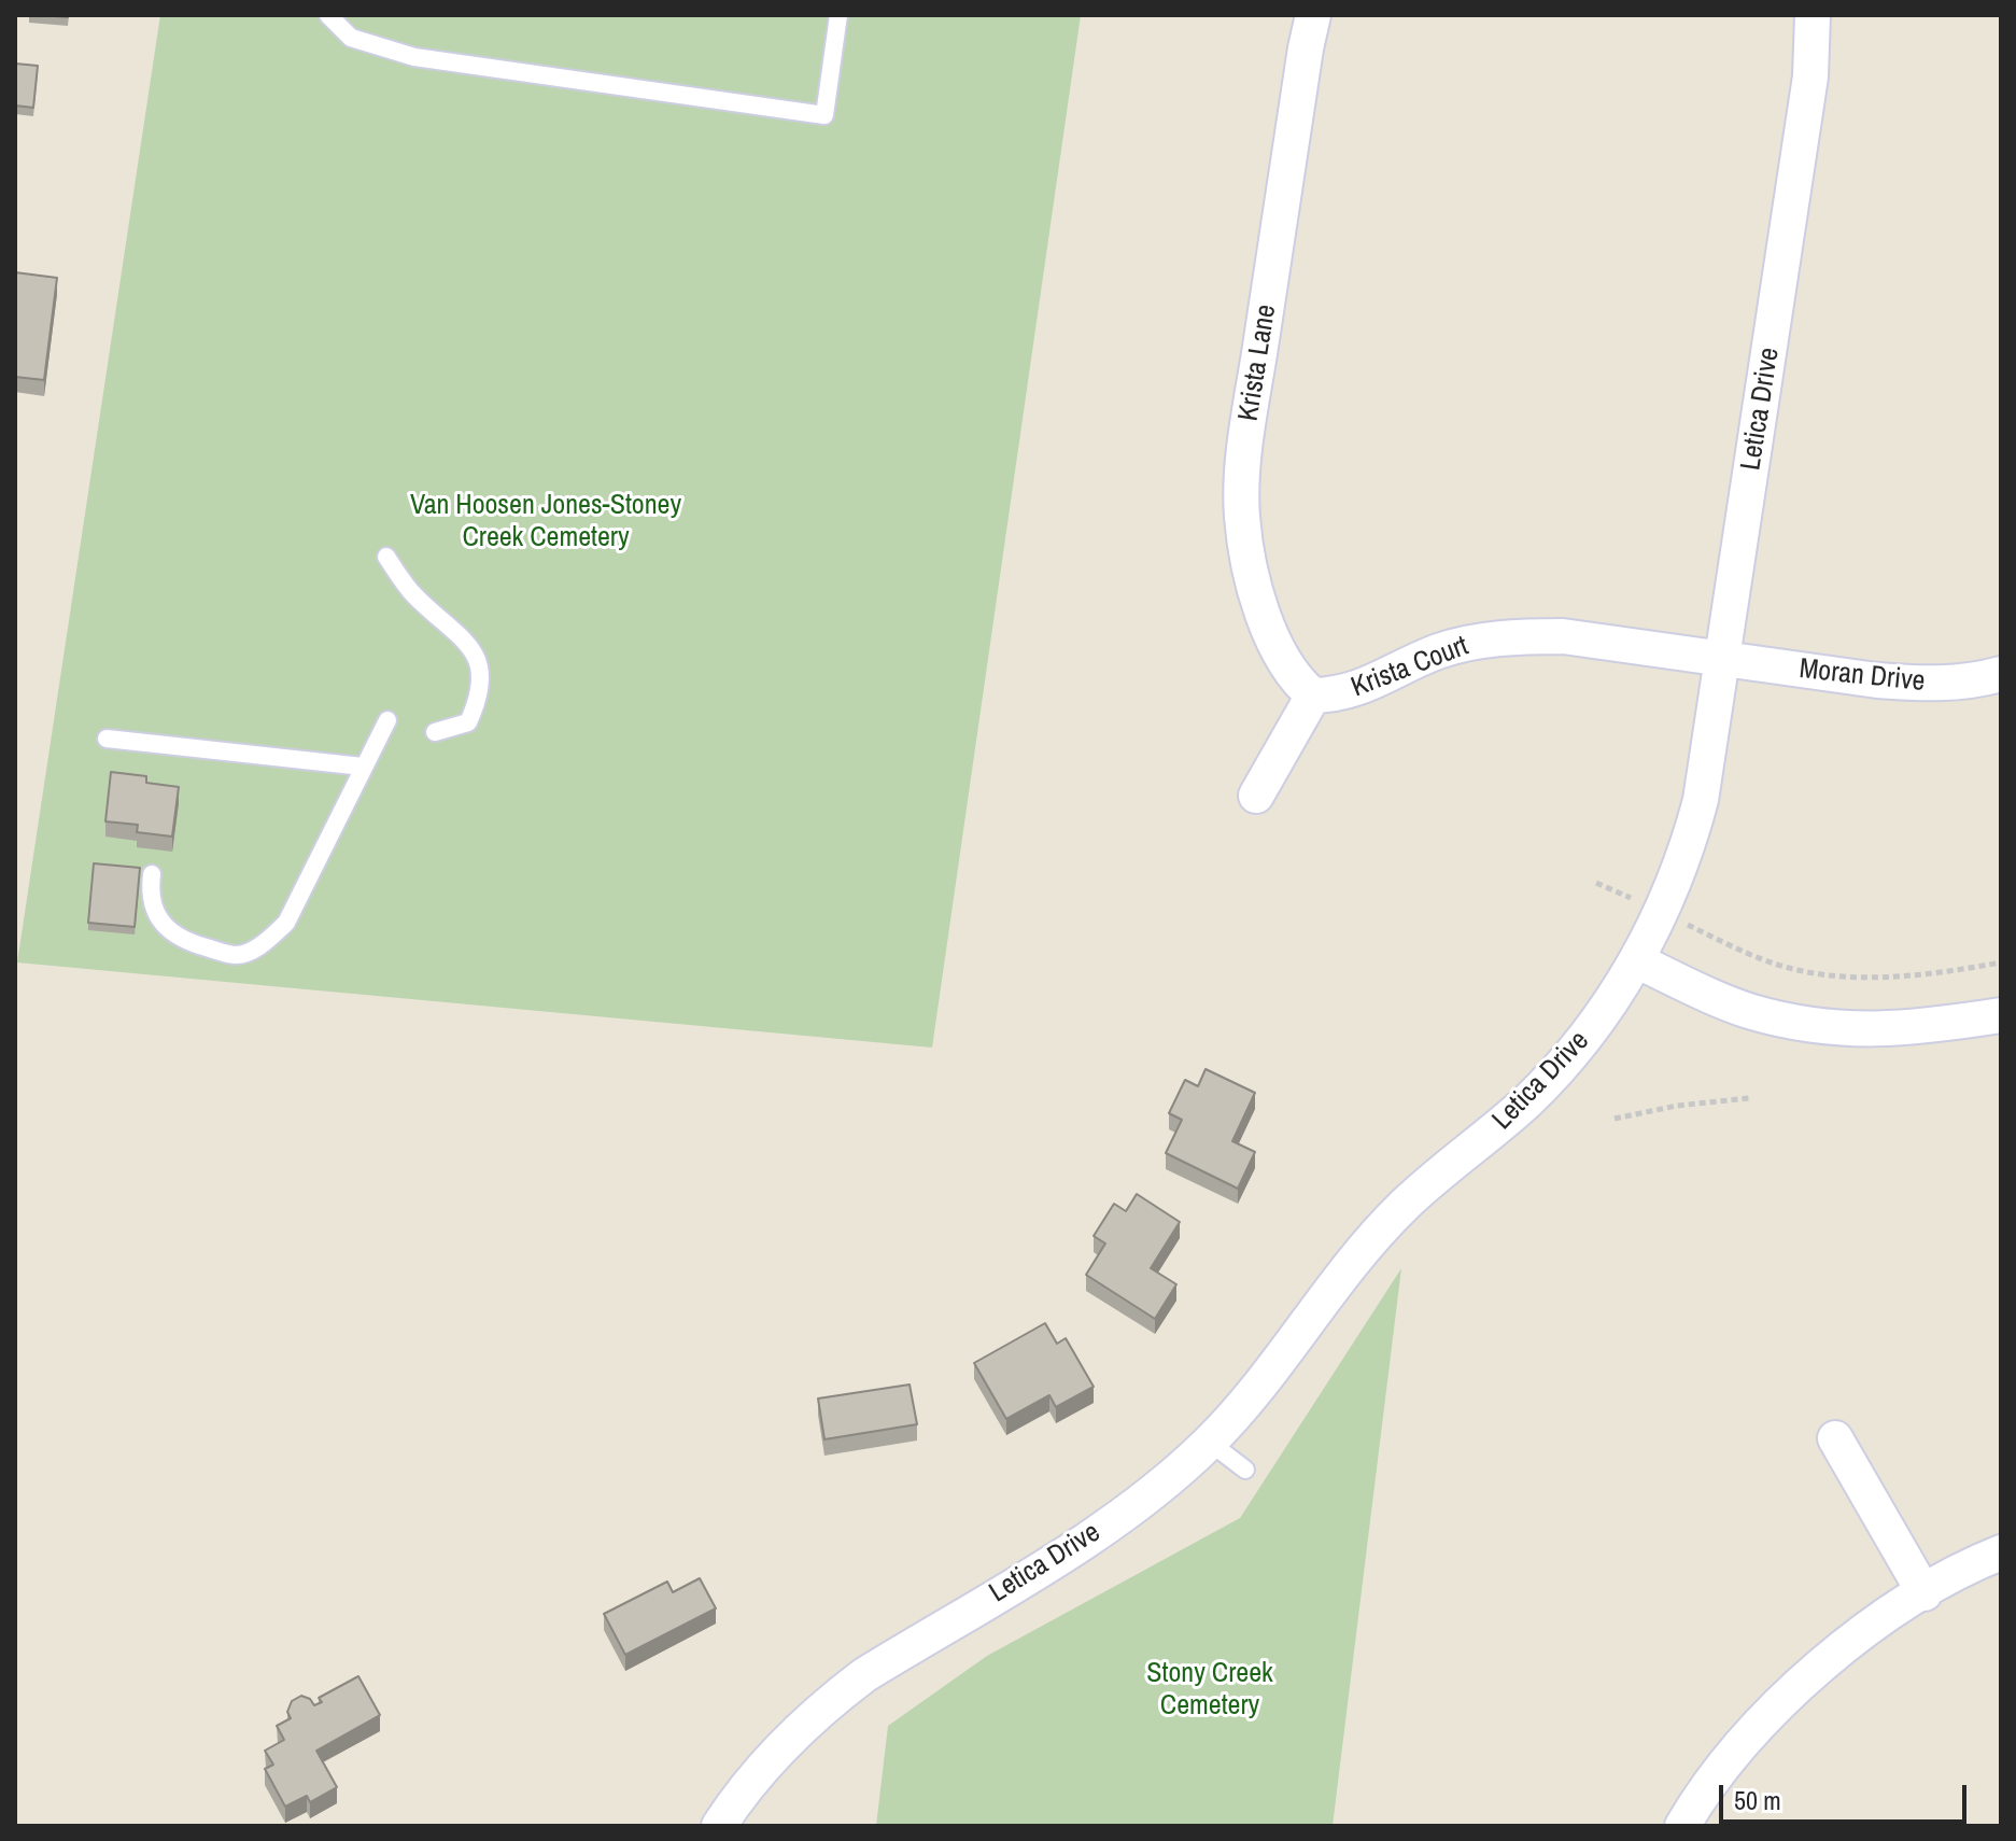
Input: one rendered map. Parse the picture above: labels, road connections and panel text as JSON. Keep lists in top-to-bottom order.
{
  "streets": {
    "street": [
      "Krista Lane",
      "Letica Drive",
      "Krista Court",
      "Moran Drive"
    ]
  },
  "crossings": [
    ["Krista Lane", "Krista Court"],
    ["Letica Drive", "Krista Court"],
    ["Letica Drive", "Moran Drive"],
    ["Krista Court", "Moran Drive"]
  ],
  "parks": ["Van Hoosen Jones-Stoney Creek Cemetery", "Stony Creek Cemetery"],
  "scale_bar": "50 m"
}
